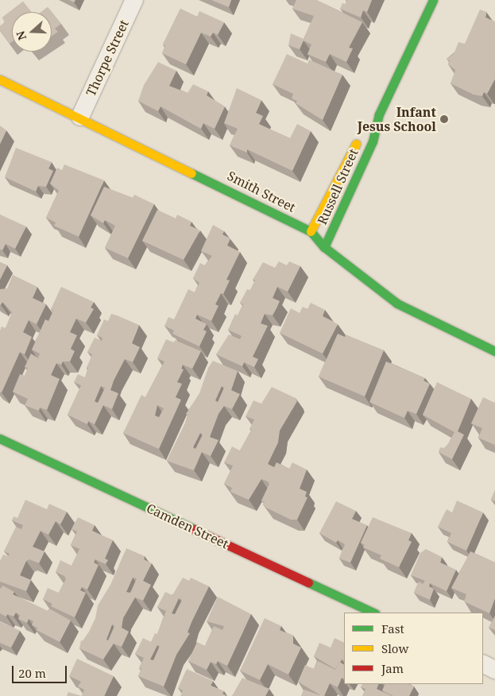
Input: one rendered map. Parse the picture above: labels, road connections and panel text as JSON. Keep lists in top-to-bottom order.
{
  "streets": {
    "street": [
      "Thorpe Street",
      "Russell Street",
      "Smith Street",
      "Camden Street"
    ]
  },
  "crossings": [
    ["Thorpe Street", "Smith Street"],
    ["Russell Street", "Smith Street"]
  ],
  "places": ["Infant Jesus School"],
  "legend": ["Fast", "Slow", "Jam"],
  "scale_bar": "20 m",
  "north": "left"
}
